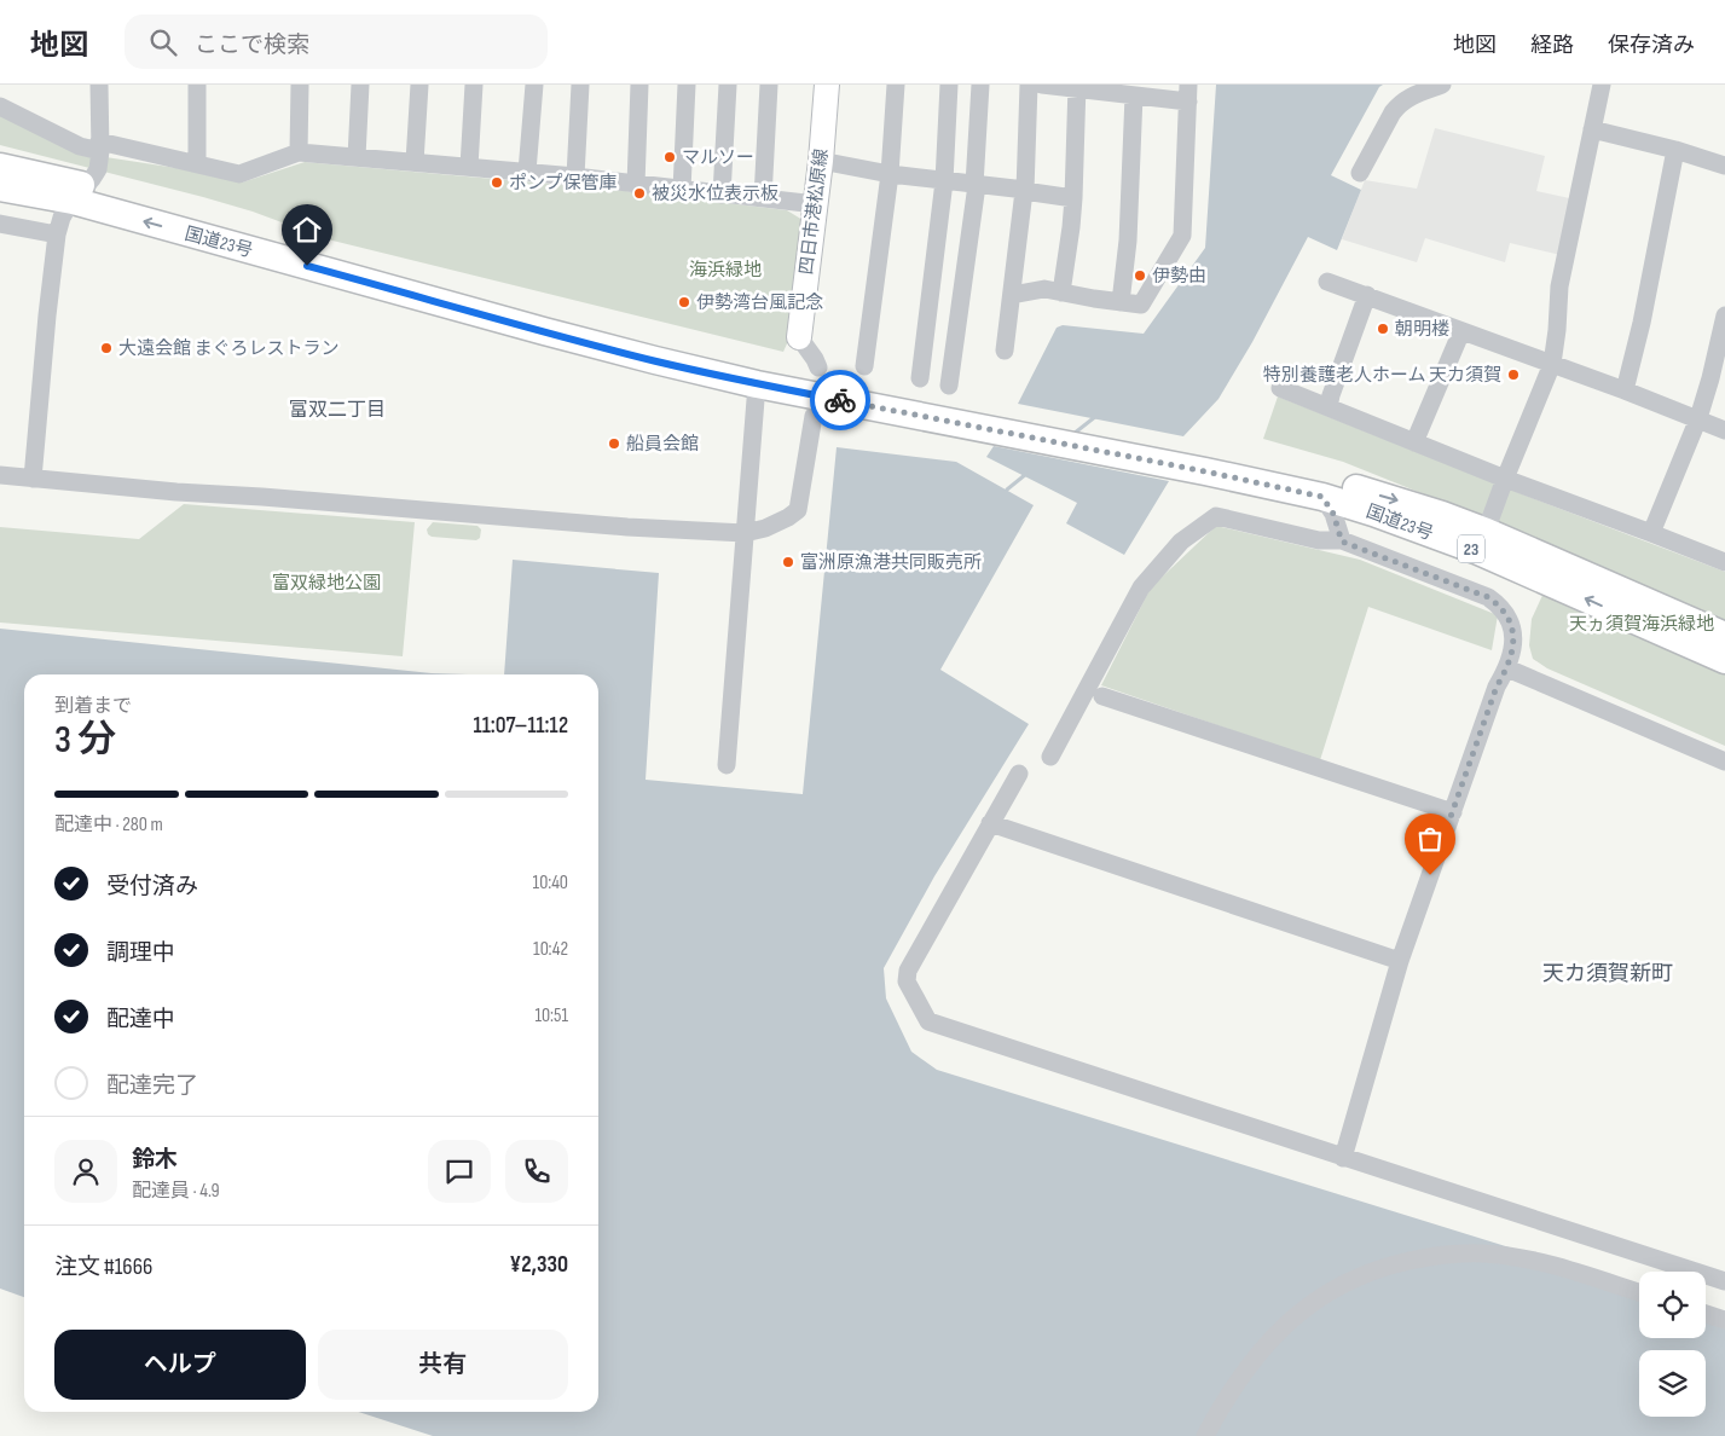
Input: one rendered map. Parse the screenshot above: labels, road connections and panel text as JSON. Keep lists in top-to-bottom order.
{
  "streets": {
    "highway": ["国道23号", "23"],
    "main road": ["四日市港松原線"]
  },
  "districts": ["富双二丁目", "天カ須賀新町"],
  "parks": ["海浜緑地", "富双緑地公園", "天ヵ須賀海浜緑地"],
  "places": [
    "マルソー",
    "ポンプ保管庫",
    "被災水位表示板",
    "伊勢由",
    "伊勢湾台風記念",
    "朝明楼",
    "大遠会館 まぐろレストラン",
    "特別養護老人ホーム 天カ須賀",
    "船員会館",
    "富洲原漁港共同販売所"
  ],
  "page": {
    "header": "地図",
    "search": "ここで検索",
    "nav": ["地図", "経路", "保存済み"],
    "heading": ["3 分", "到着まで", "11:07–11:12"],
    "panel": [
      "鈴木",
      "配達員 · 4.9",
      "注文 #1666",
      "¥2,330"
    ],
    "bar": "配達中 · 280 m",
    "list": [
      ["受付済み", "10:40"],
      ["調理中", "10:42"],
      ["配達中", "10:51"],
      "配達完了"
    ],
    "buttons": ["ヘルプ", "共有"]
  }
}
